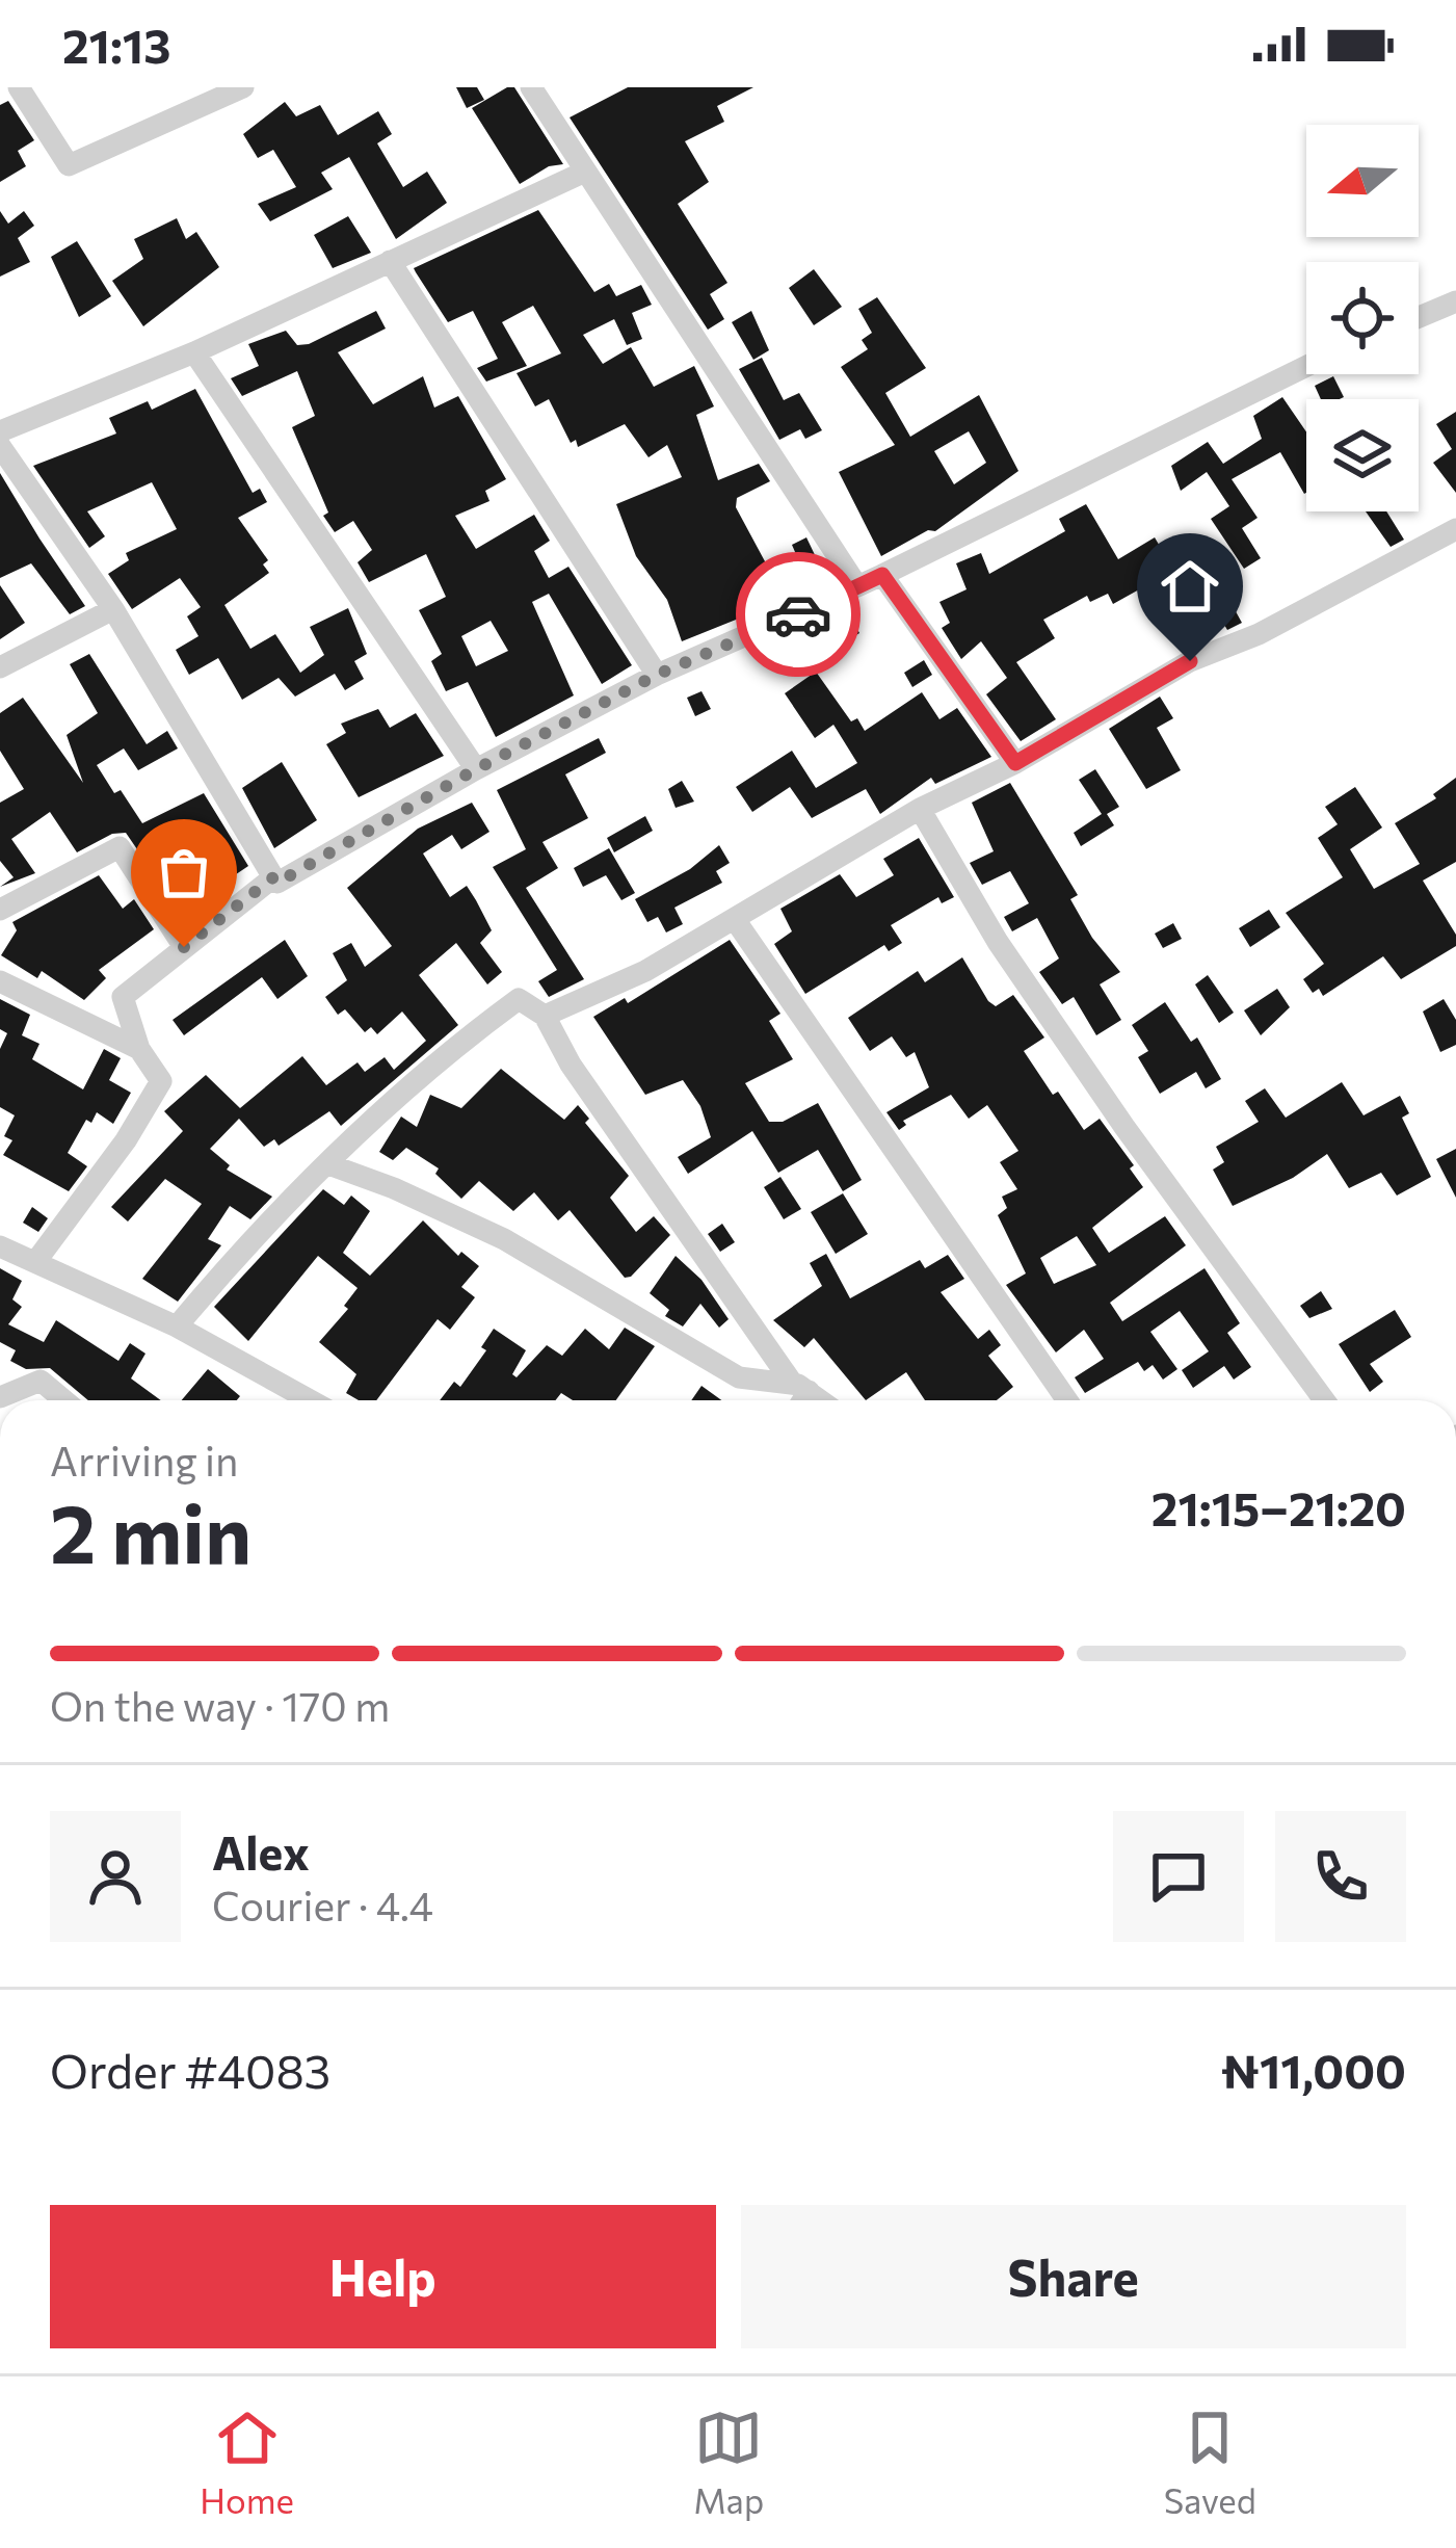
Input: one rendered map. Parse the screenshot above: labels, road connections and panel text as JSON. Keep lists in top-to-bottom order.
{
  "north": "left",
  "page": {
    "status": "21:13",
    "heading": ["2 min", "Arriving in", "21:15–21:20"],
    "panel": [
      "Alex",
      "Courier · 4.4",
      "Order #4083",
      "₦11,000"
    ],
    "bar": "On the way · 170 m",
    "buttons": ["Help", "Share"],
    "tabs": ["Home", "Map", "Saved"]
  }
}
